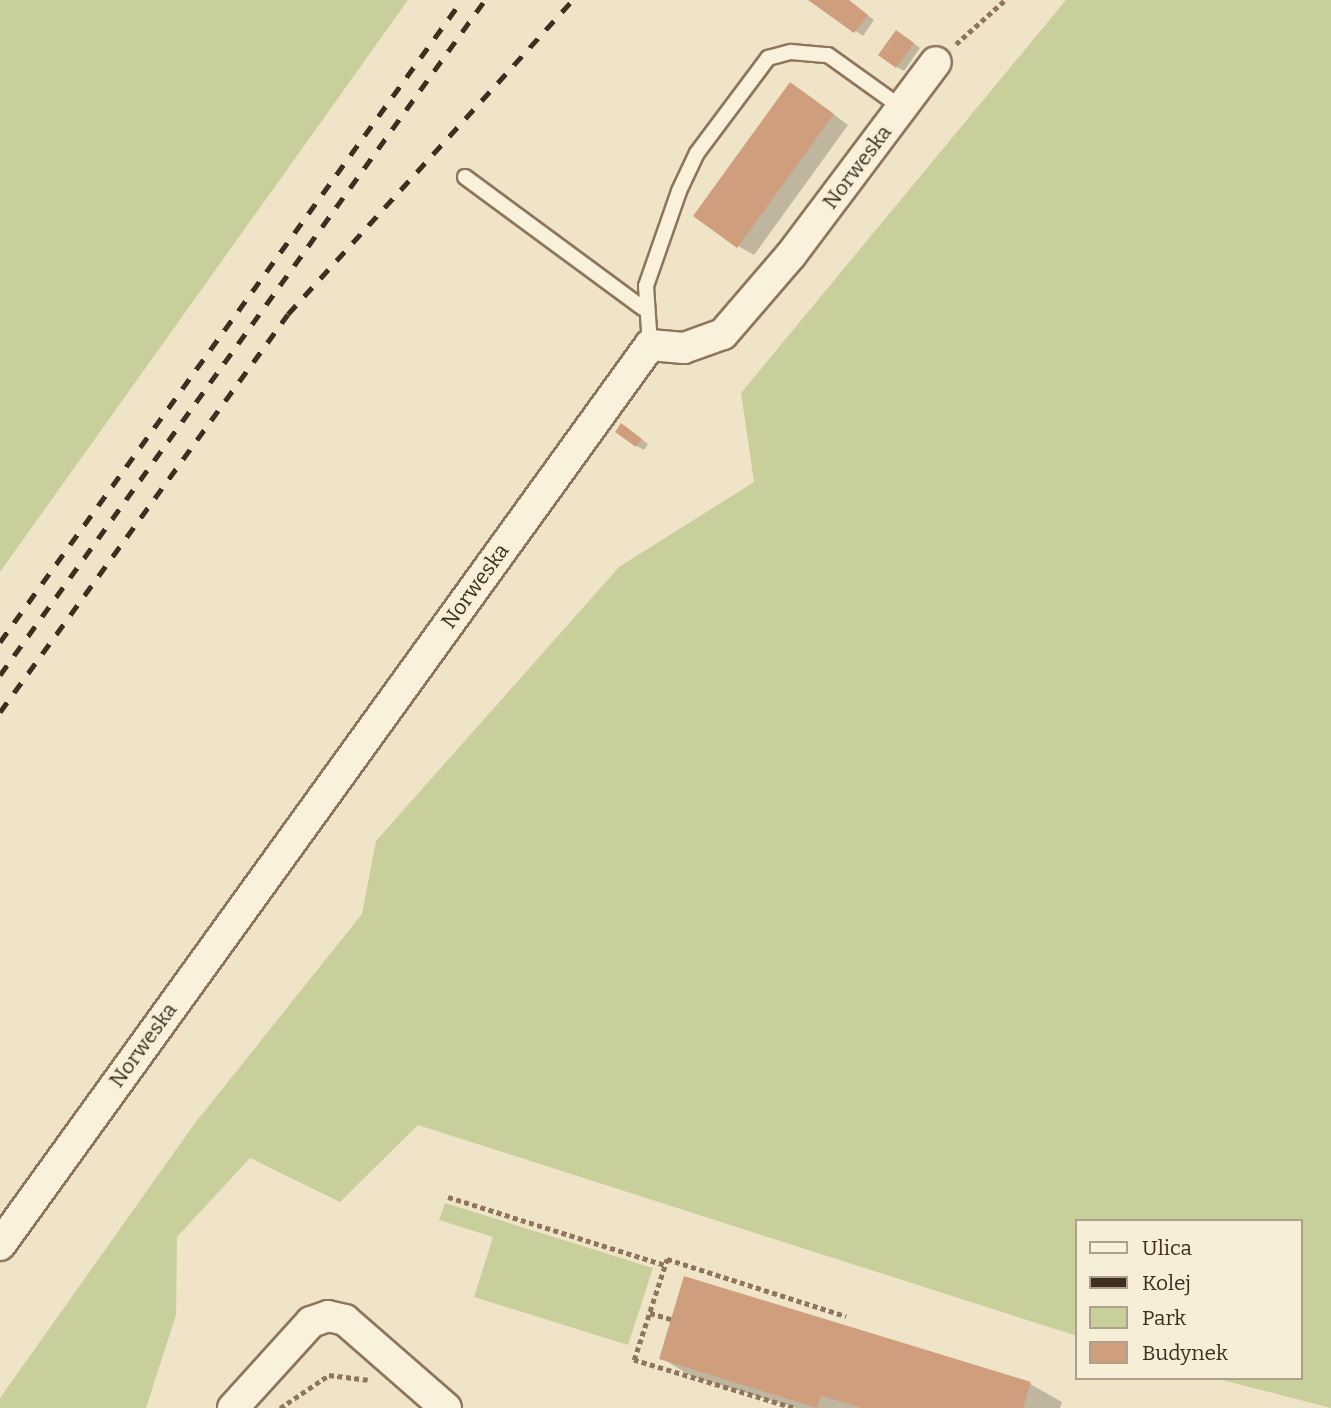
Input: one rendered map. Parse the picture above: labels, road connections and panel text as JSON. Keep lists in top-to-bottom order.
{
  "streets": {
    "street": ["Norweska"]
  },
  "legend": [
    "Ulica",
    "Kolej",
    "Park",
    "Budynek"
  ]
}
